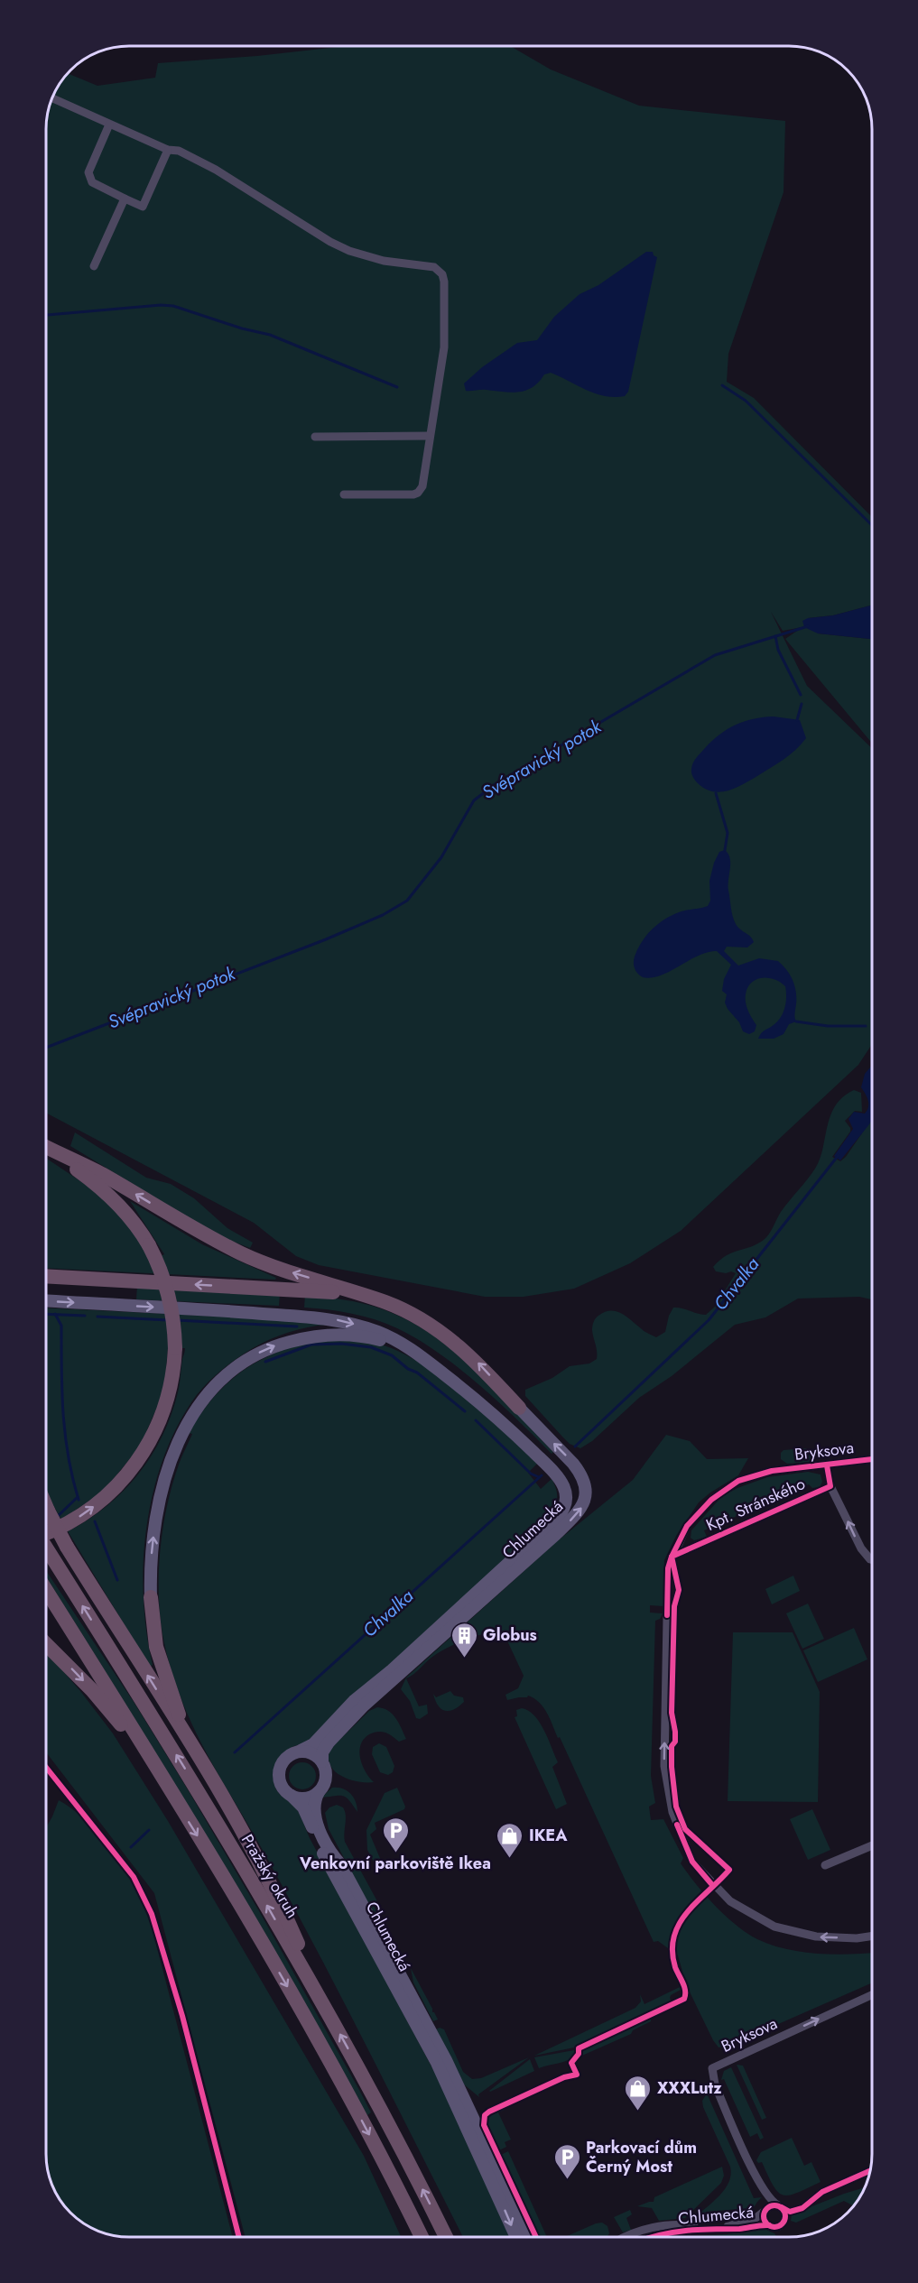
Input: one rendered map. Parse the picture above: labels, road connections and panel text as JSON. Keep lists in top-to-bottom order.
{
  "streets": {
    "highway": ["Chlumecká", "Pražský okruh"],
    "street": ["Bryksova", "Kpt. Stránského"]
  },
  "crossings": [
    ["Bryksova", "Kpt. Stránského"],
    ["Bryksova", "Chlumecká"]
  ],
  "water": ["Svépravický potok", "Chvalka"],
  "places": {
    "building": ["Globus"],
    "parking": ["Venkovní parkoviště Ikea", "Parkovací dům Černý Most"],
    "shop": ["IKEA", "XXXLutz"]
  }
}
